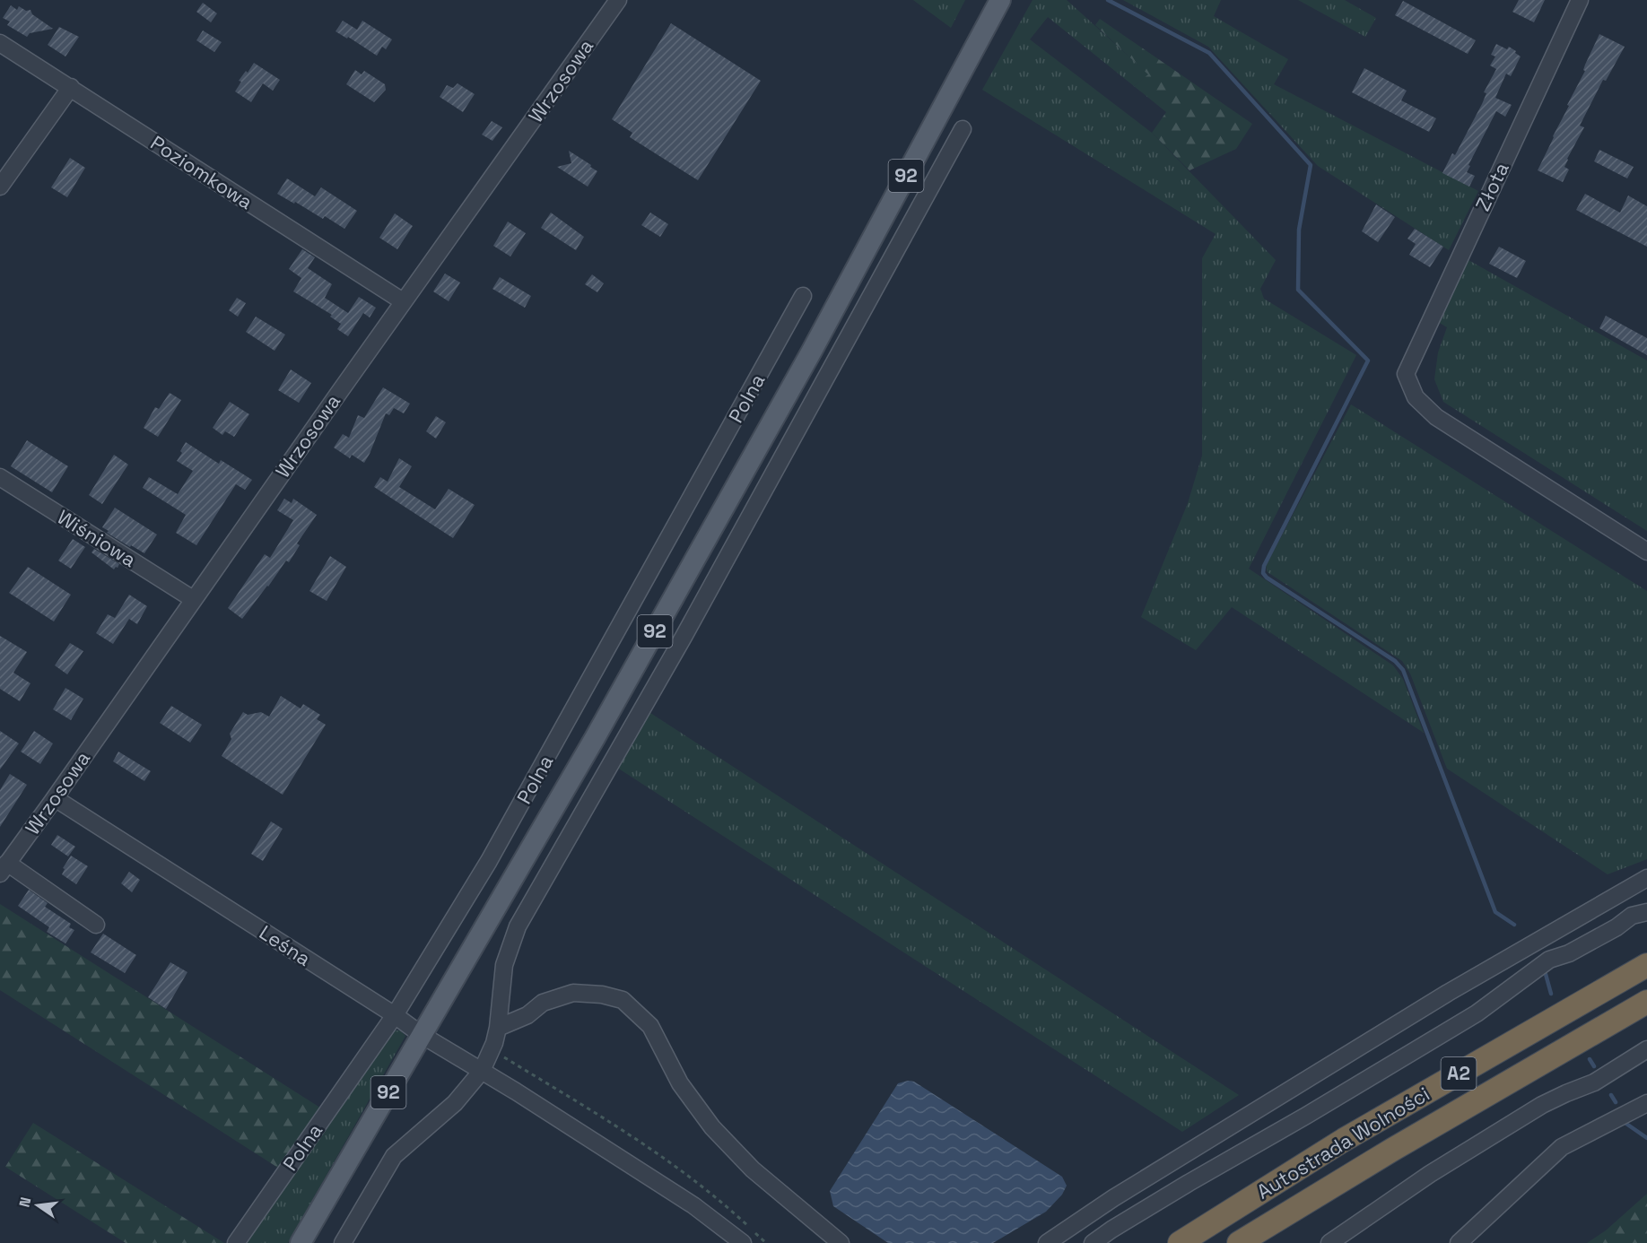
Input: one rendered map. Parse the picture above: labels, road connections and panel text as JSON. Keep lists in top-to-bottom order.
{
  "streets": {
    "highway": ["A2", "Autostrada Wolności"],
    "main road": ["92"],
    "street": [
      "Wrzosowa",
      "Poziomkowa",
      "Złota",
      "Polna",
      "Wiśniowa",
      "Leśna"
    ]
  },
  "crossings": [
    ["Wrzosowa", "Poziomkowa"],
    ["Wrzosowa", "Wiśniowa"],
    ["Wrzosowa", "Leśna"],
    ["92", "Leśna"],
    ["Polna", "Leśna"]
  ],
  "north": "left"
}
